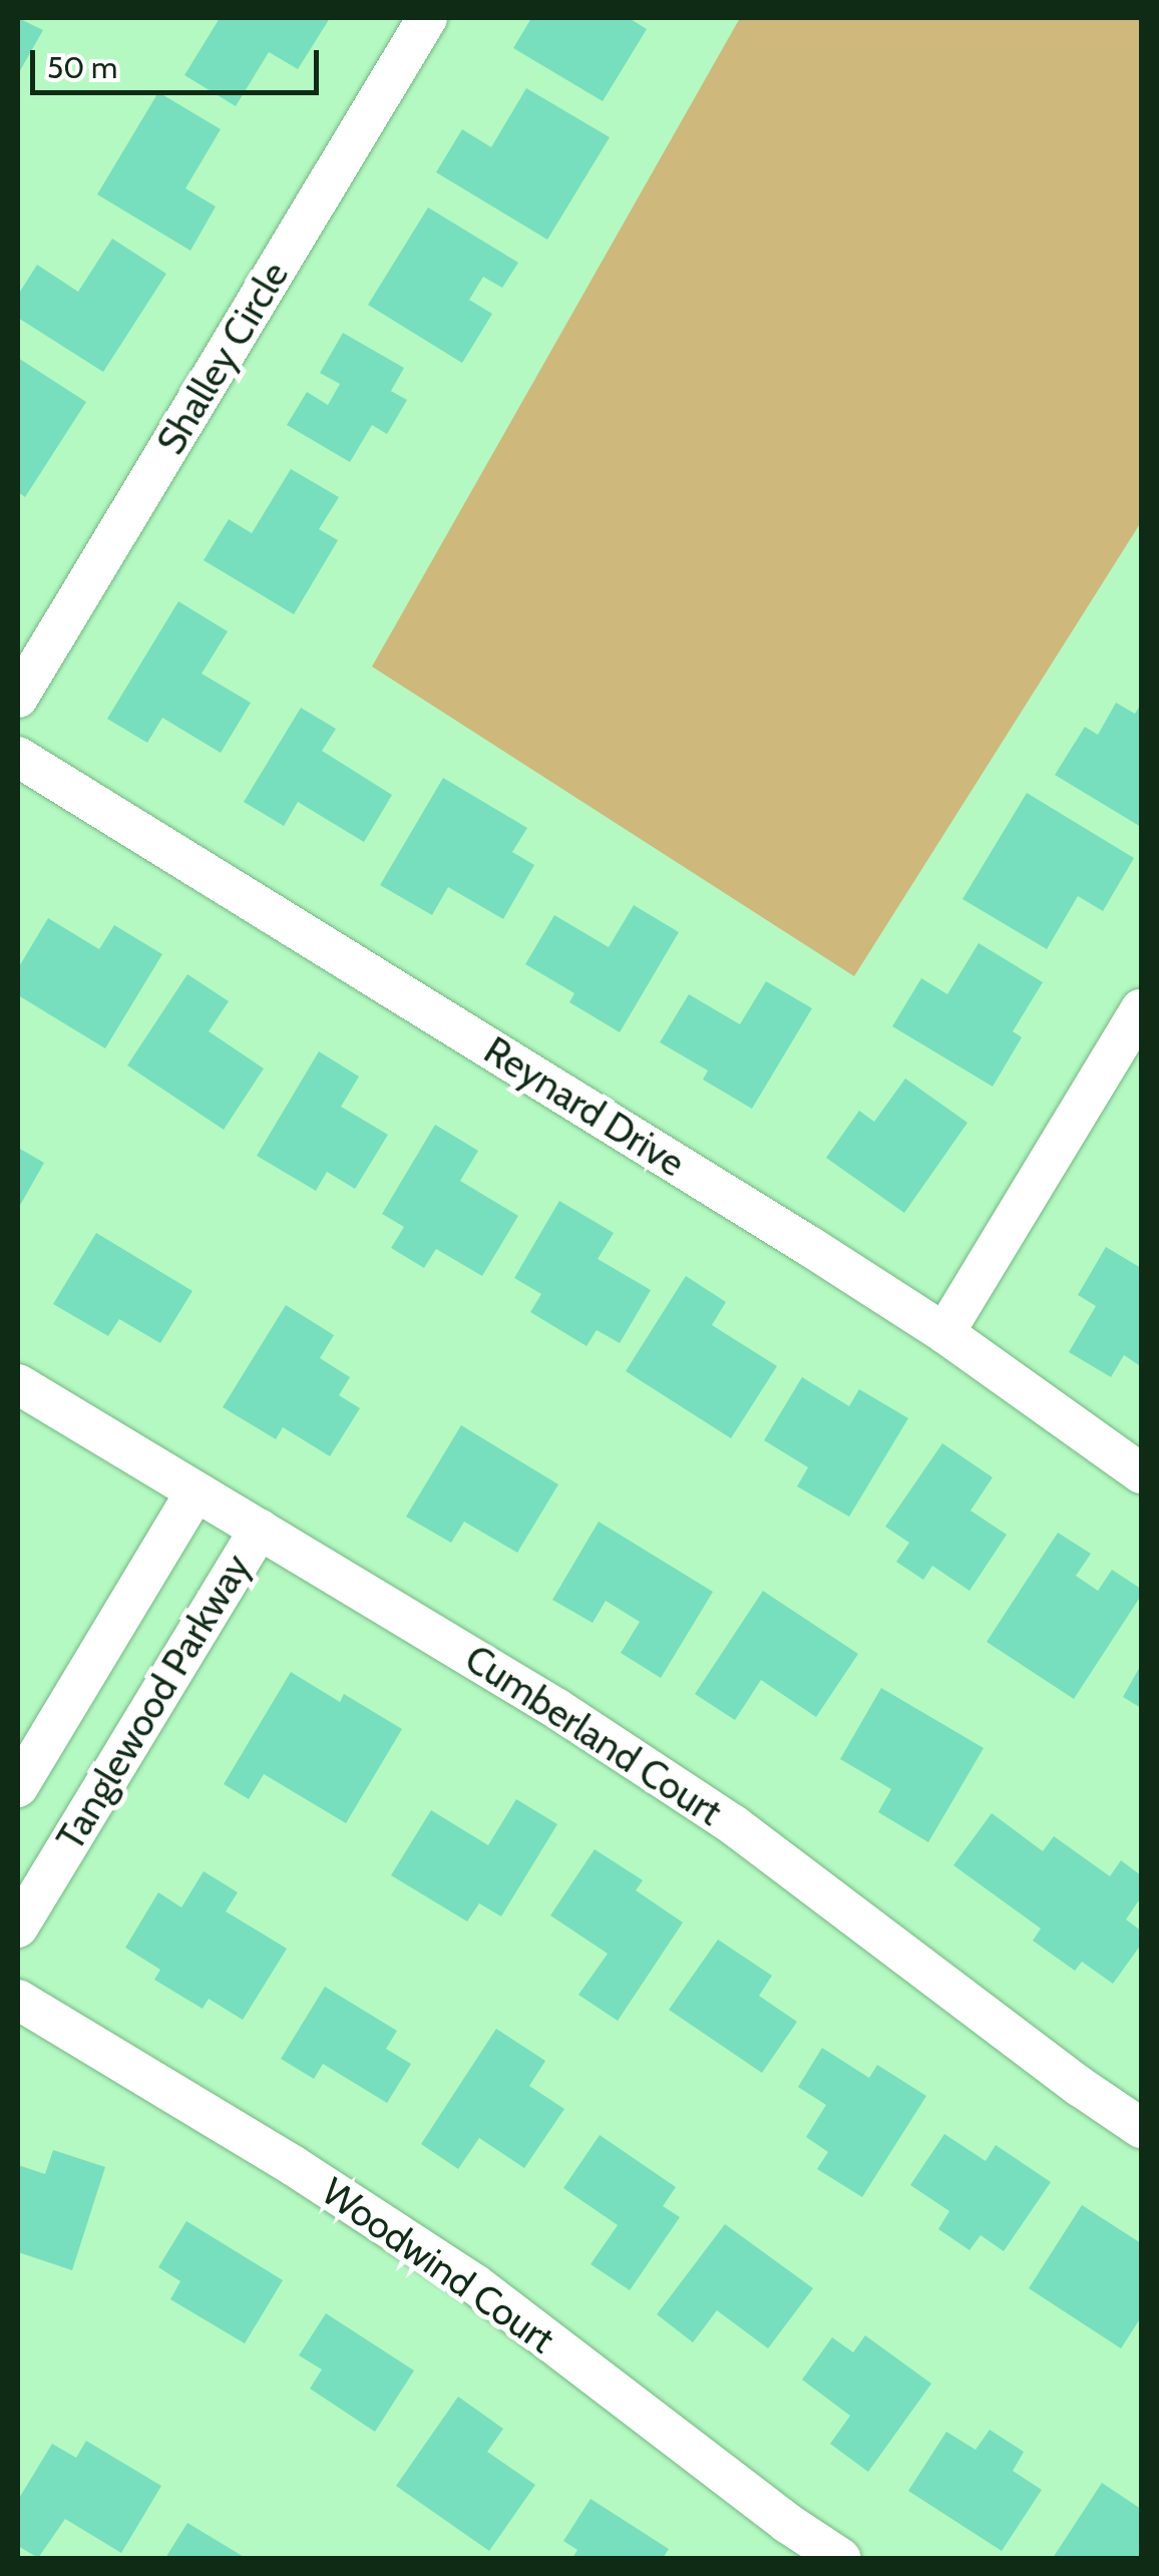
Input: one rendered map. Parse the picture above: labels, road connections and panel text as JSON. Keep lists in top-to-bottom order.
{
  "streets": {
    "street": [
      "Shalley Circle",
      "Reynard Drive",
      "Tanglewood Parkway",
      "Cumberland Court",
      "Woodwind Court"
    ]
  },
  "crossings": [
    ["Tanglewood Parkway", "Cumberland Court"]
  ],
  "scale_bar": "50 m"
}
